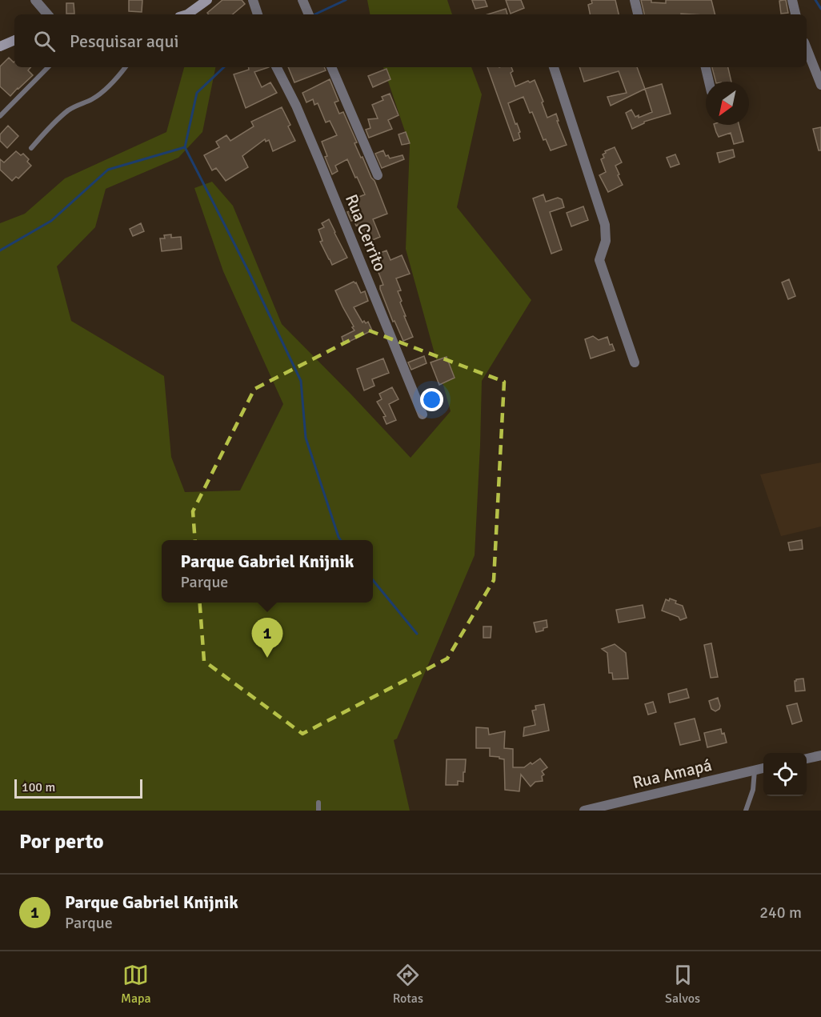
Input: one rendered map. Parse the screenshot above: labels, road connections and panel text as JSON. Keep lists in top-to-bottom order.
{
  "streets": {
    "street": ["Rua Cerrito", "Rua Amapá"]
  },
  "scale_bar": "100 m",
  "north": "bottom left",
  "page": {
    "search": "Pesquisar aqui",
    "popup": ["Parque Gabriel Knijnik", "Parque"],
    "pins": "1",
    "scale": "100 m",
    "heading": "Por perto",
    "list": [
      {
        "mark": "1",
        "name": "Parque Gabriel Knijnik",
        "note": "Parque",
        "value": "240 m"
      }
    ],
    "nav": ["Mapa", "Rotas", "Salvos"]
  }
}
